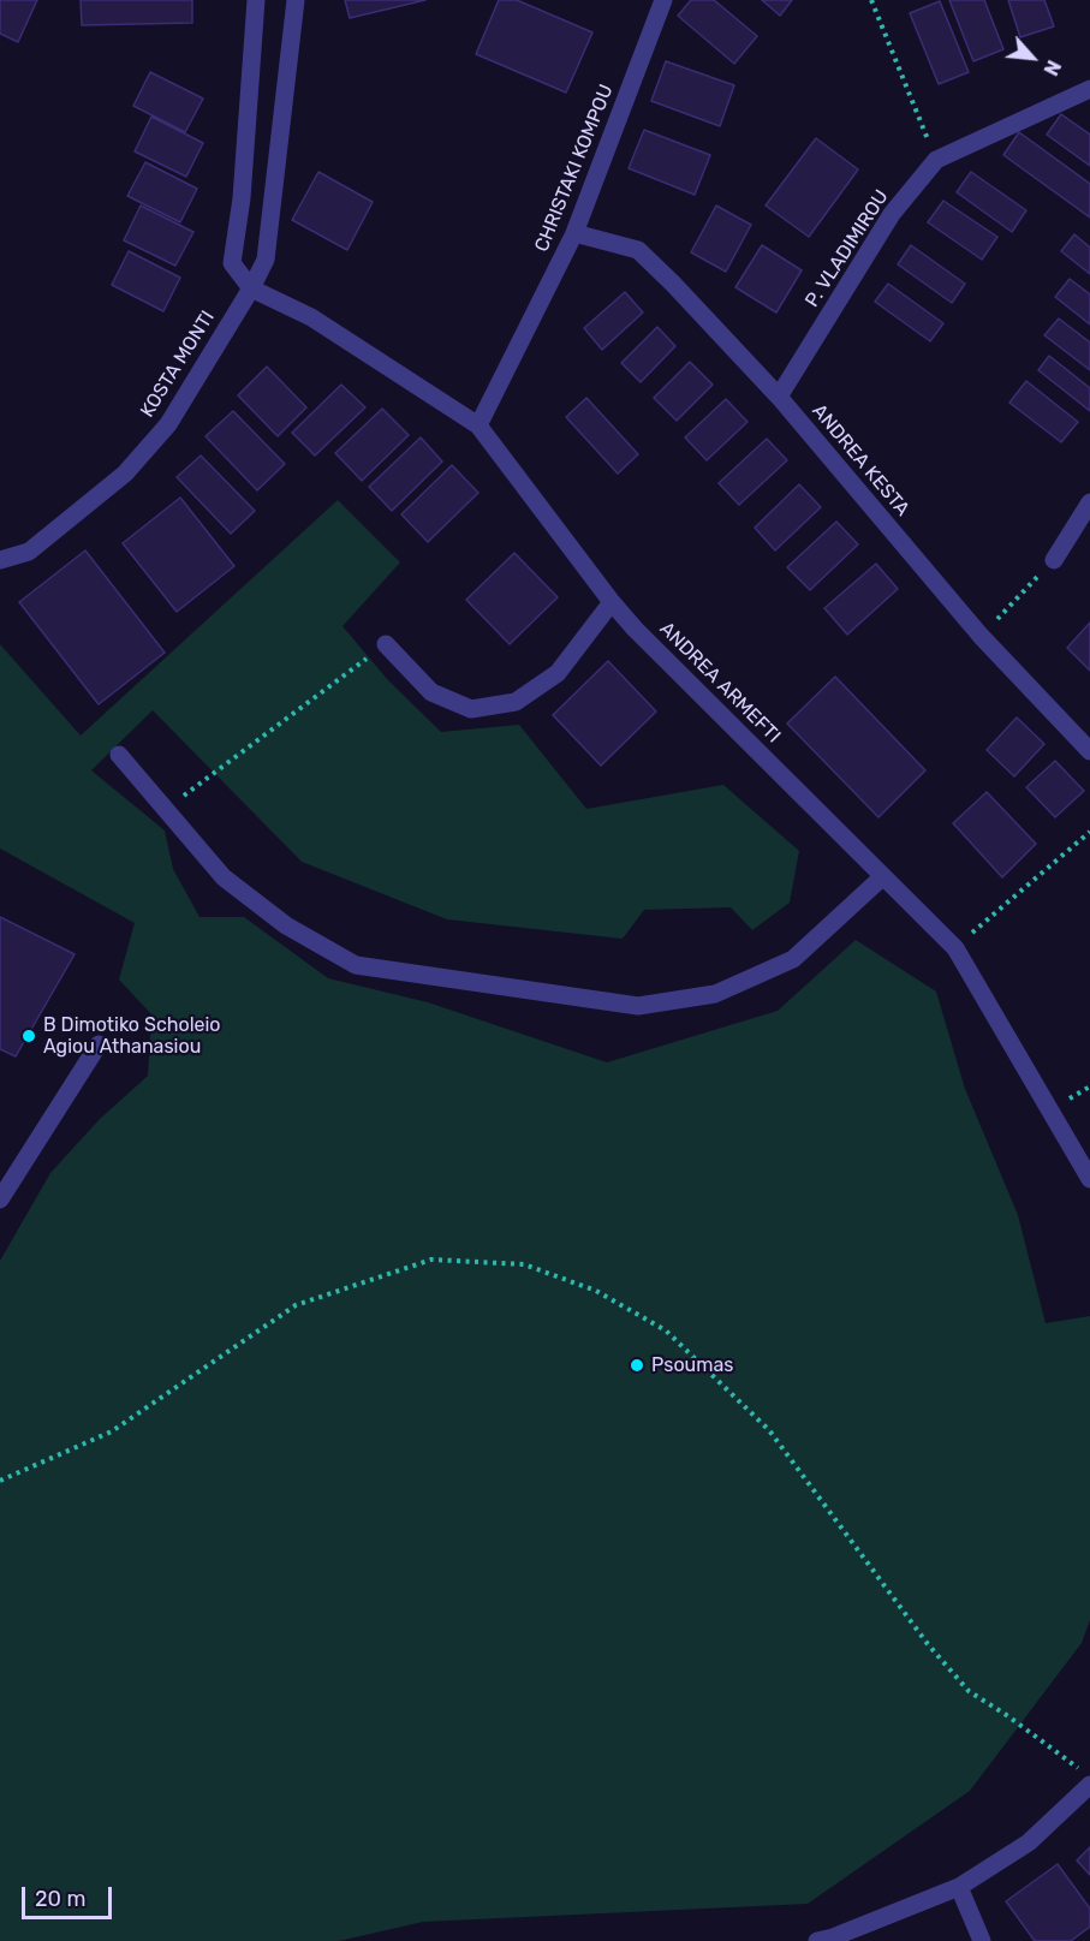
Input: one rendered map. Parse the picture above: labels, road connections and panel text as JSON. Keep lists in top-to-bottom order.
{
  "streets": {
    "street": [
      "CHRISTAKI KOMPOU",
      "P. VLADIMIROU",
      "KOSTA MONTI",
      "ANDREA KESTA",
      "ANDREA ARMEFTI"
    ]
  },
  "crossings": [
    ["CHRISTAKI KOMPOU", "ANDREA KESTA"],
    ["CHRISTAKI KOMPOU", "ANDREA ARMEFTI"],
    ["P. VLADIMIROU", "ANDREA KESTA"],
    ["KOSTA MONTI", "ANDREA ARMEFTI"]
  ],
  "places": ["B Dimotiko Scholeio Agiou Athanasiou", "Psoumas"],
  "scale_bar": "20 m",
  "north": "bottom right"
}
